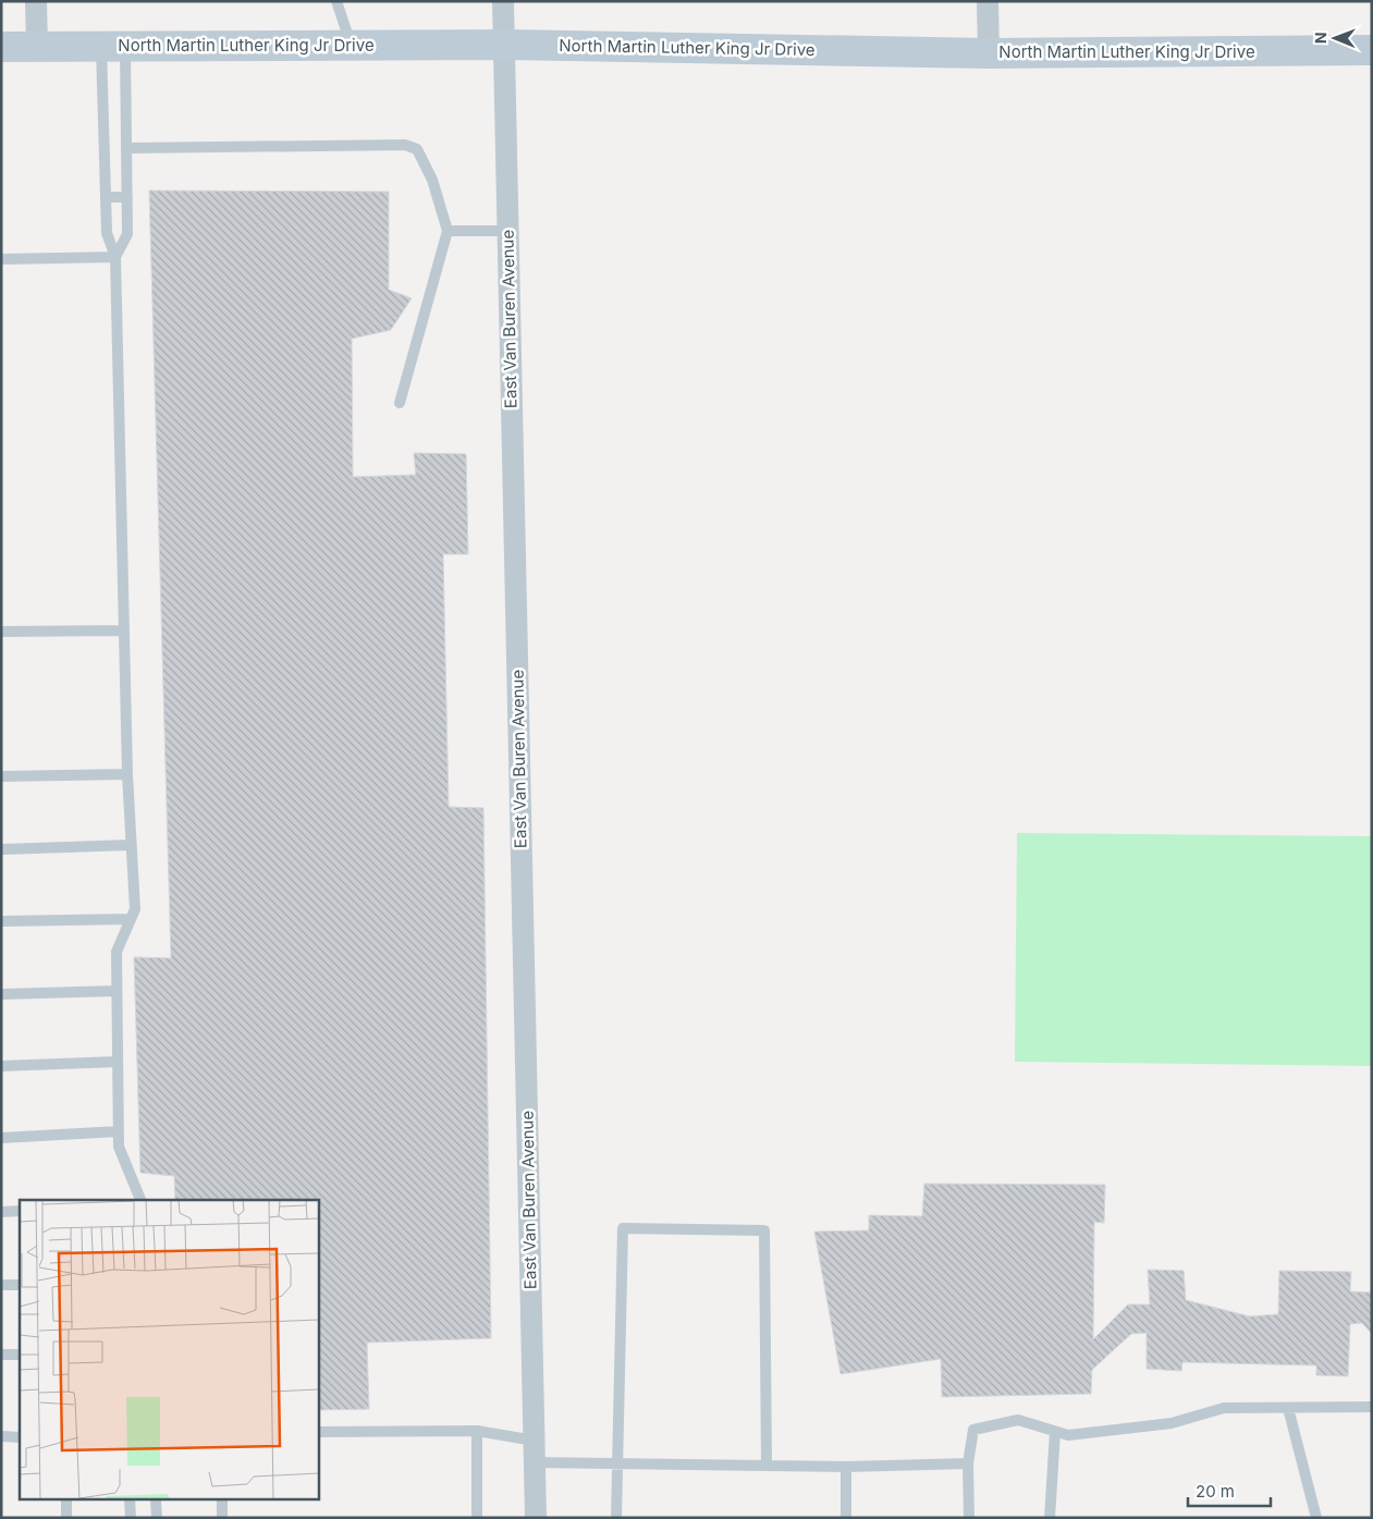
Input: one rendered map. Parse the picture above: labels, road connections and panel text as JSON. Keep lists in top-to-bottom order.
{
  "streets": {
    "street": ["North Martin Luther King Jr Drive", "East Van Buren Avenue"]
  },
  "crossings": [
    ["North Martin Luther King Jr Drive", "East Van Buren Avenue"]
  ],
  "scale_bar": "20 m",
  "north": "left"
}
